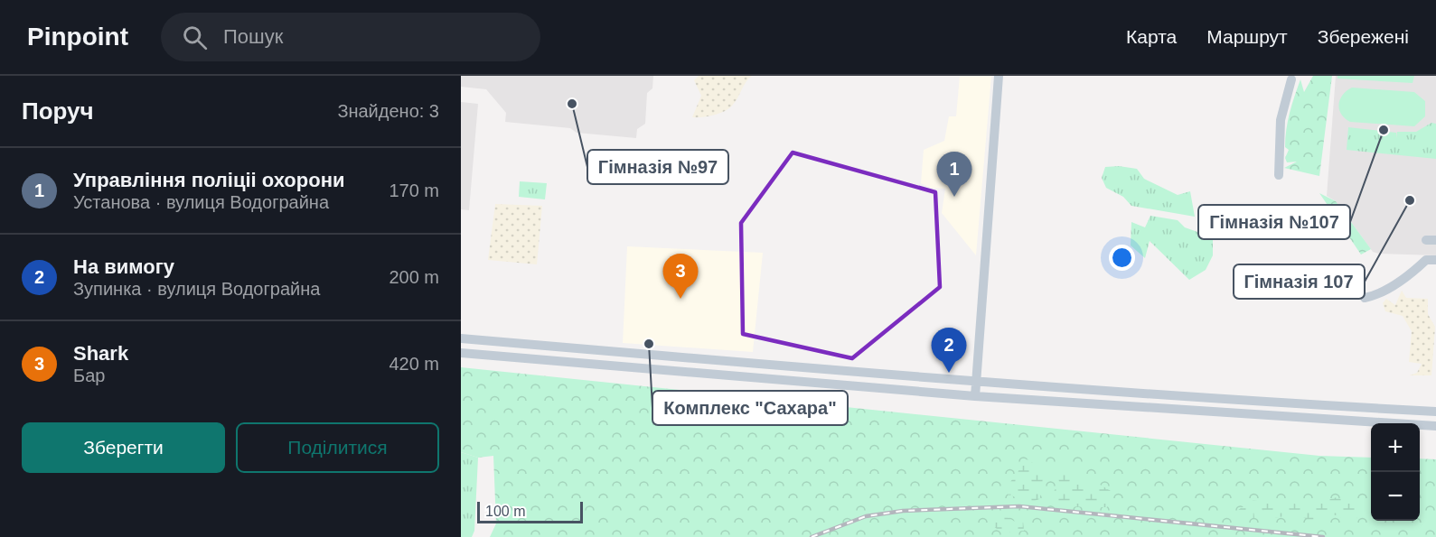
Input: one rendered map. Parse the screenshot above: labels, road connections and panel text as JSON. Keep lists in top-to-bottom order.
{
  "places": [
    "Гімназія №97",
    "Гімназія №107",
    "Гімназія 107",
    "Комплекс \"Сахара\""
  ],
  "scale_bar": "100 m",
  "page": {
    "header": "Pinpoint",
    "search": "Пошук",
    "nav": ["Карта", "Маршрут", "Збережені"],
    "heading": ["Поруч", "Знайдено: 3"],
    "list": [
      {
        "mark": "1",
        "name": "Управлiння полiцii охорони",
        "note": "Установа · вулиця Водограйна",
        "value": "170 m"
      },
      {
        "mark": "2",
        "name": "На вимогу",
        "note": "Зупинка · вулиця Водограйна",
        "value": "200 m"
      },
      {
        "mark": "3",
        "name": "Shark",
        "note": "Бар",
        "value": "420 m"
      }
    ],
    "pins": ["1", "3", "2"],
    "buttons": ["Зберегти", "Поділитися"],
    "map_buttons": ["+", "−"],
    "scale": "100 m"
  }
}
